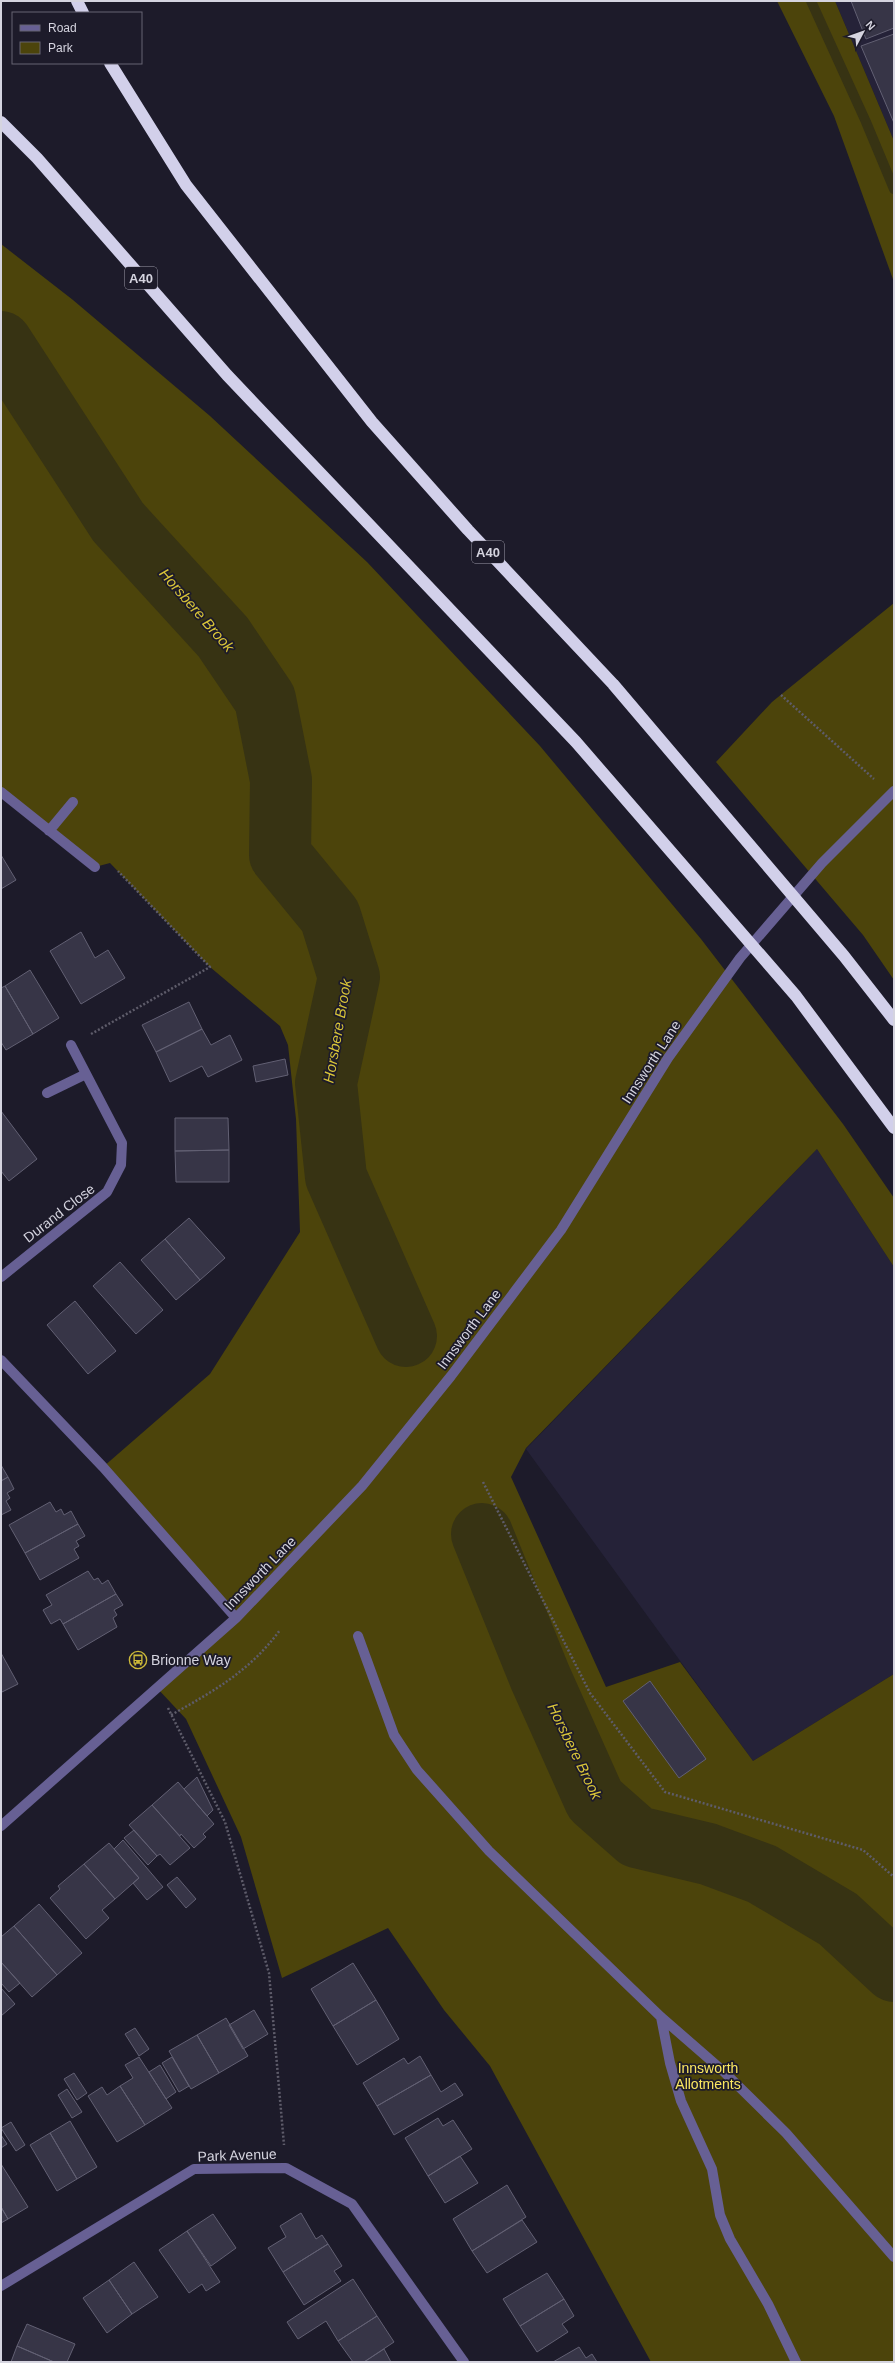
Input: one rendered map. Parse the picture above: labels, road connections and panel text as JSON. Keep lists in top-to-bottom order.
{
  "streets": {
    "highway": ["A40"],
    "street": ["Innsworth Lane", "Durand Close", "Park Avenue"]
  },
  "water": ["Horsbere Brook"],
  "parks": ["Innsworth Allotments"],
  "places": {
    "bus stop": ["Brionne Way"]
  },
  "legend": ["Road", "Park"],
  "north": "top right"
}
